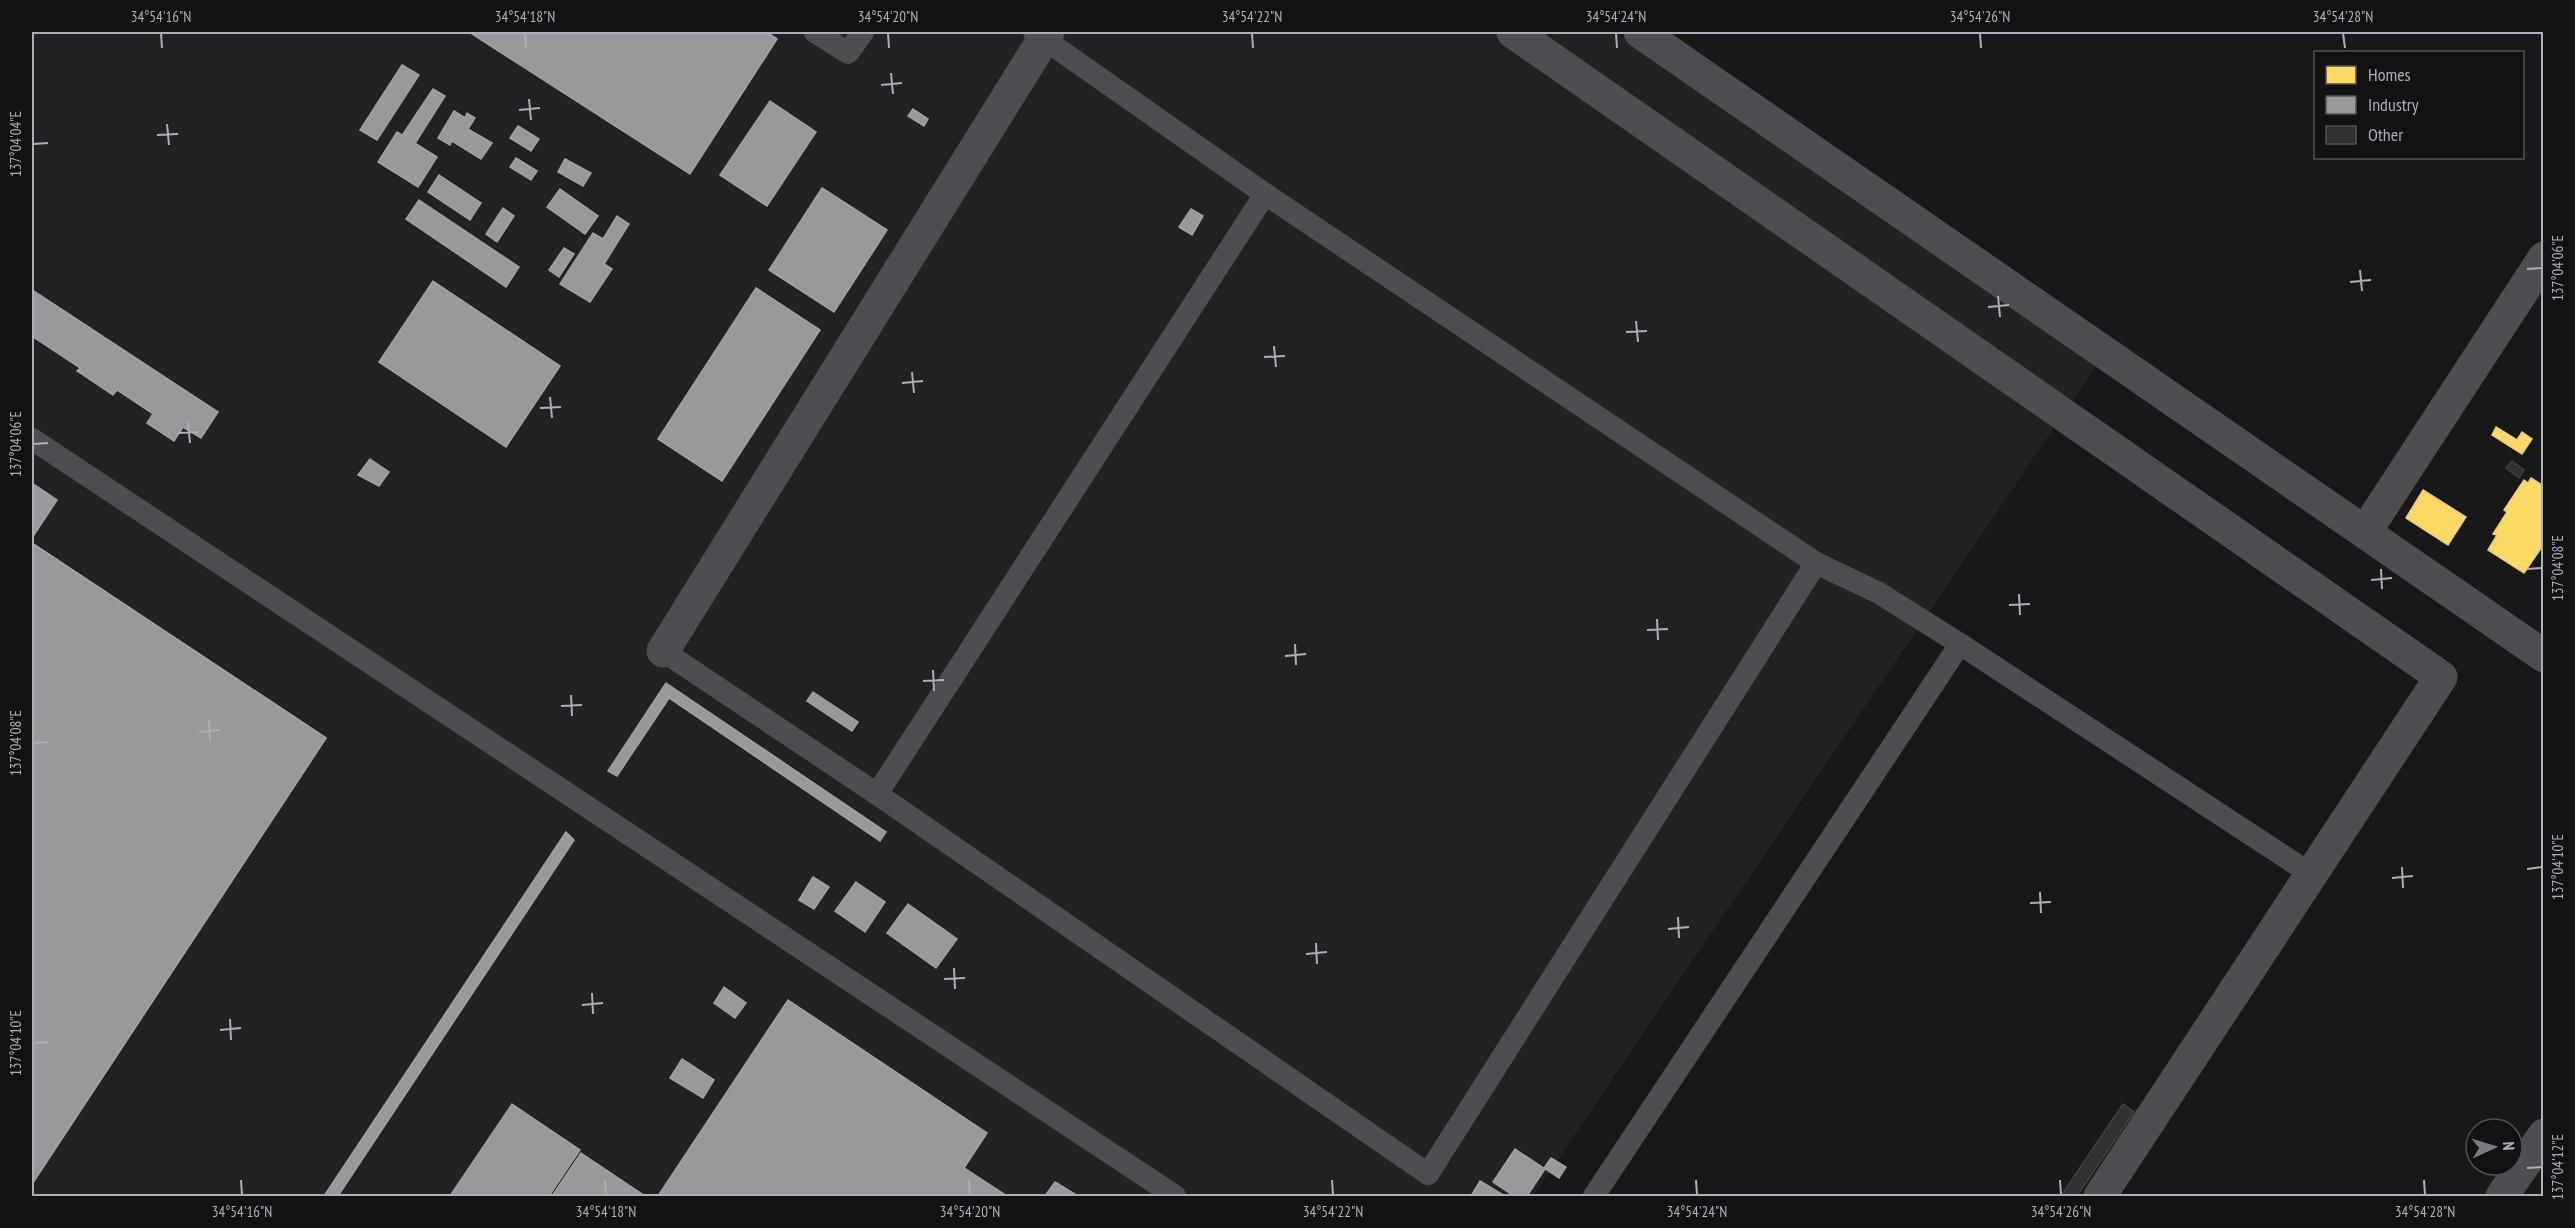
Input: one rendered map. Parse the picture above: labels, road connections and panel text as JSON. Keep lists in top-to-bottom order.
{
  "legend": ["Homes", "Industry", "Other"],
  "north": "right",
  "coordinates": [
    "34°54'16\"N",
    "34°54'18\"N",
    "34°54'20\"N",
    "34°54'22\"N",
    "34°54'24\"N",
    "34°54'26\"N",
    "34°54'28\"N",
    "137°04'04\"E",
    "137°04'06\"E",
    "137°04'08\"E",
    "137°04'10\"E",
    "137°04'12\"E"
  ]
}
